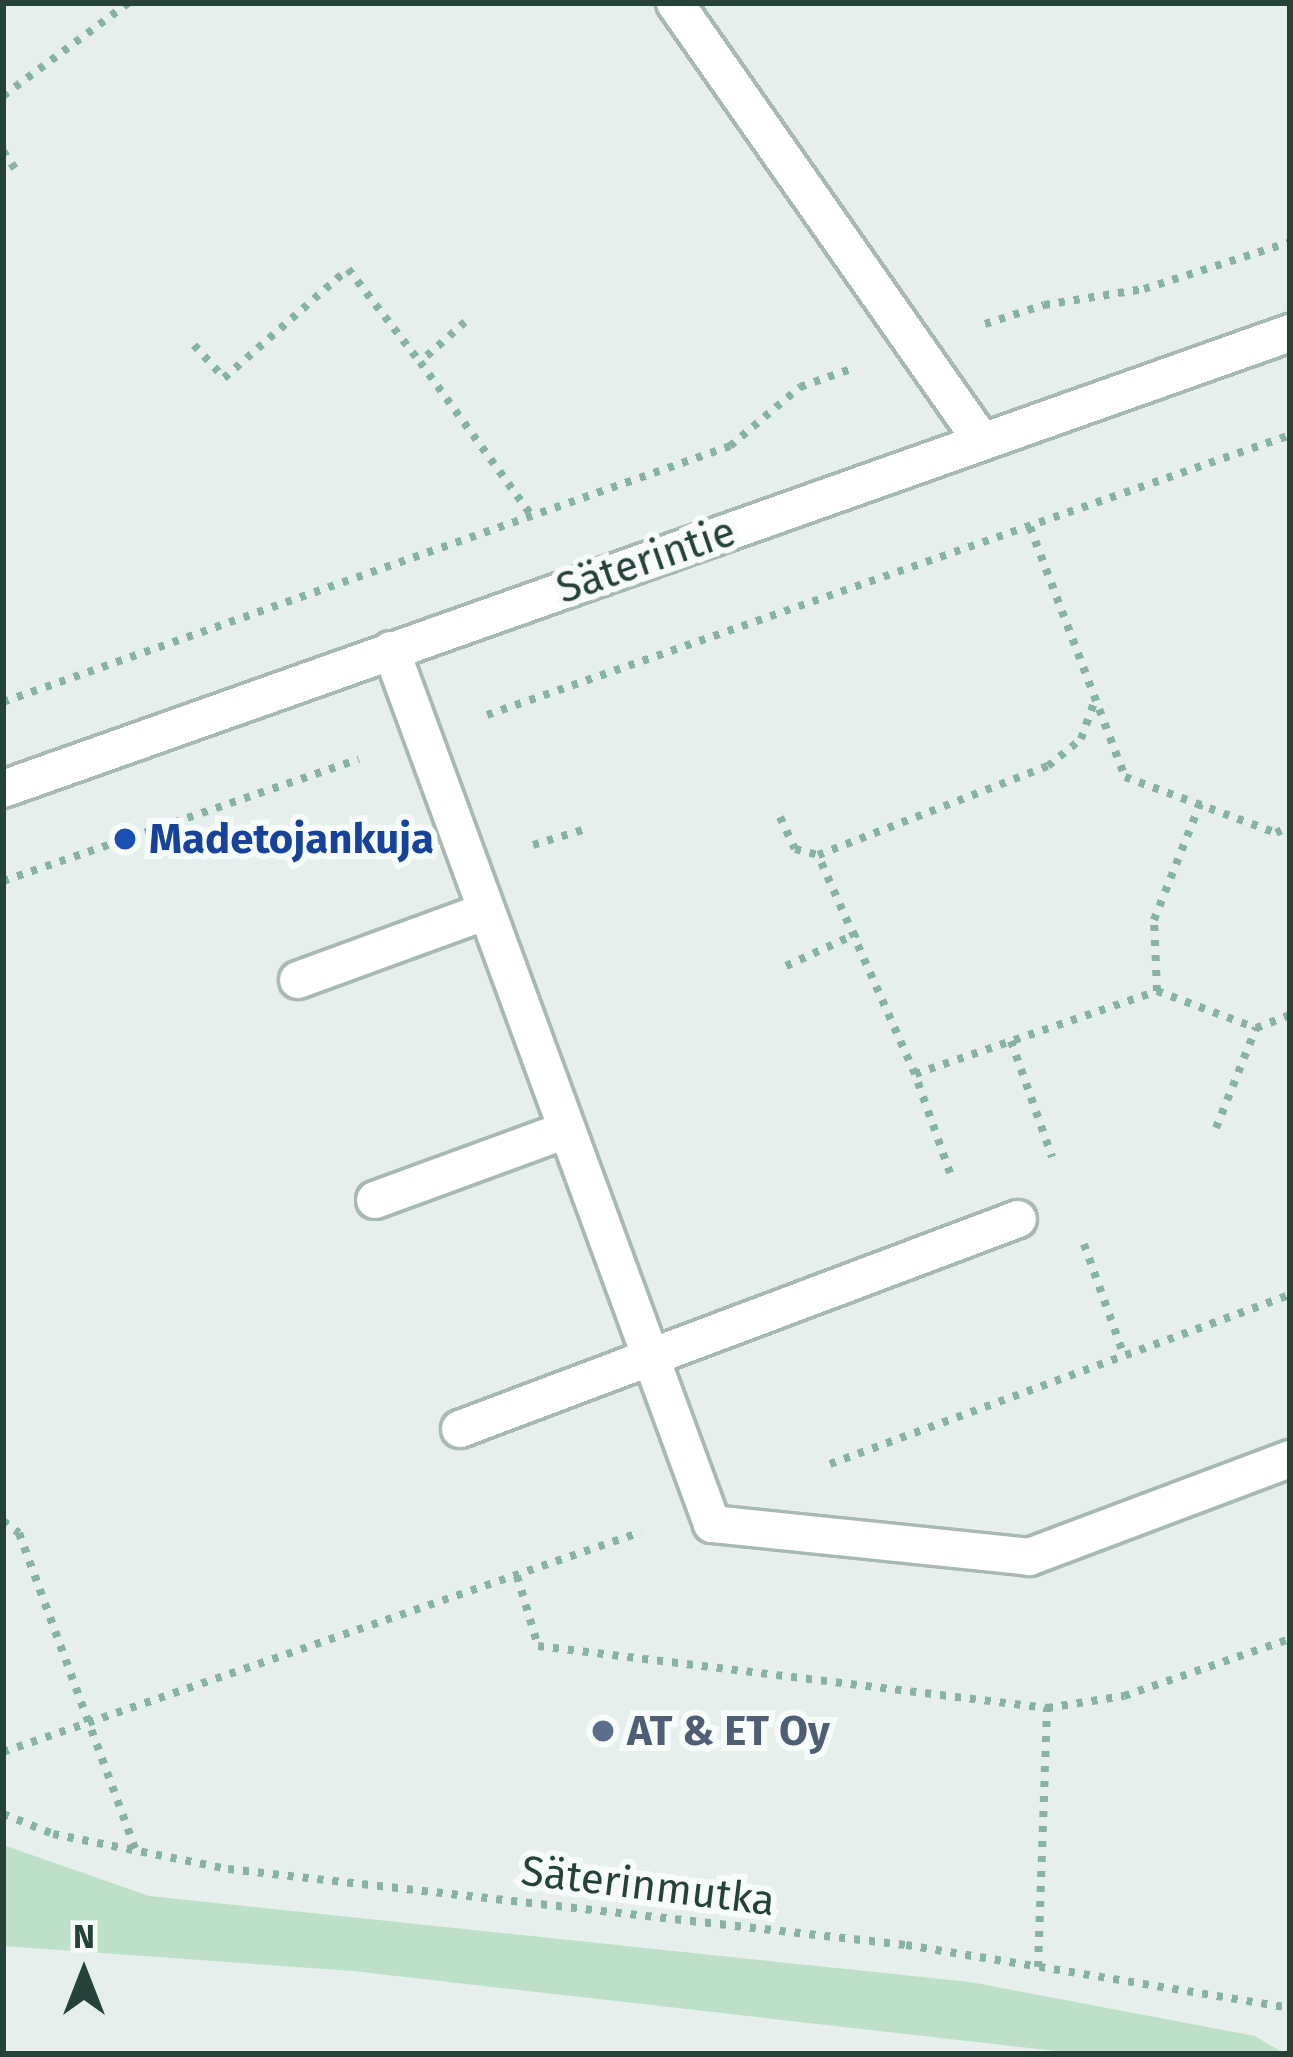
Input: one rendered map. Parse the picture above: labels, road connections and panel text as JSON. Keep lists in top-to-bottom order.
{
  "streets": {
    "street": ["Säterintie"],
    "path": ["Säterinmutka"]
  },
  "places": ["Madetojankuja", "AT & ET Oy"],
  "north": "top"
}
